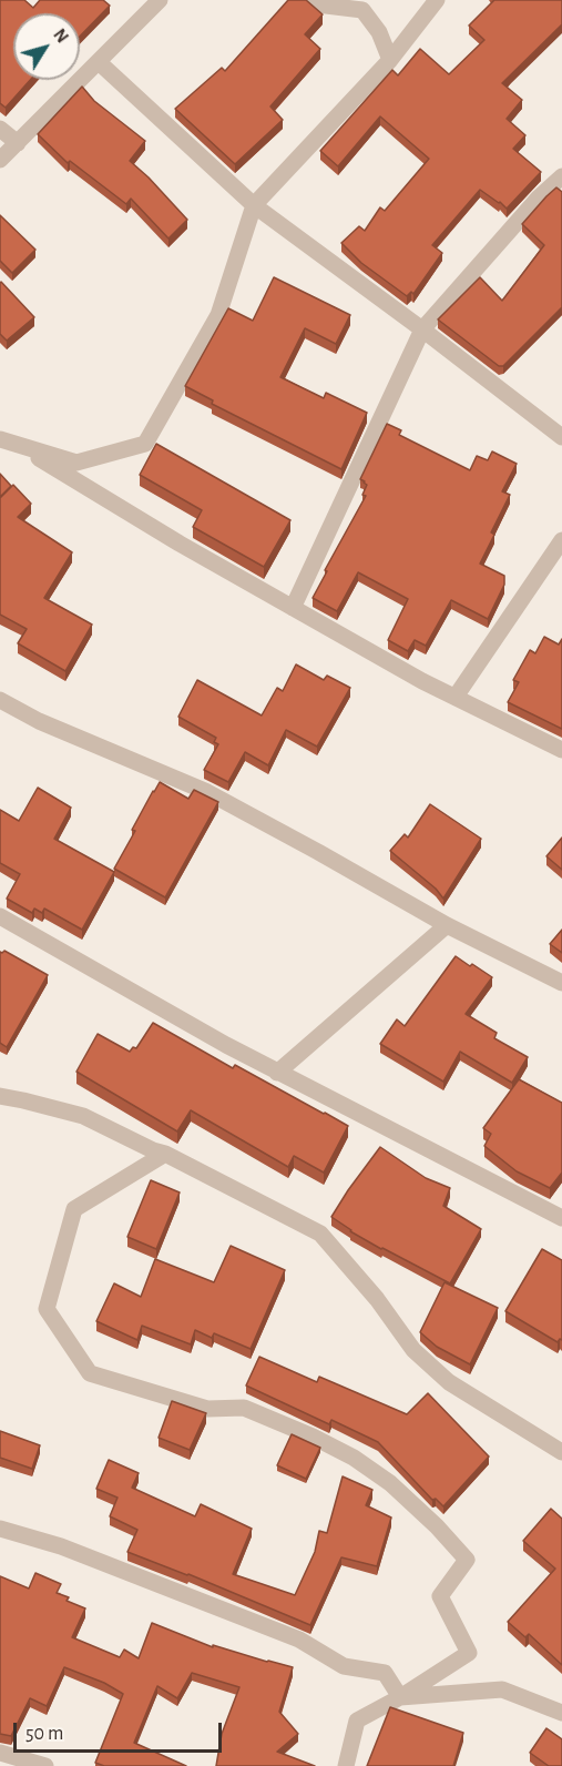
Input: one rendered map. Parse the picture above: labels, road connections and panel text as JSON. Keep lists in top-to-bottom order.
{
  "scale_bar": "50 m",
  "north": "top right"
}
